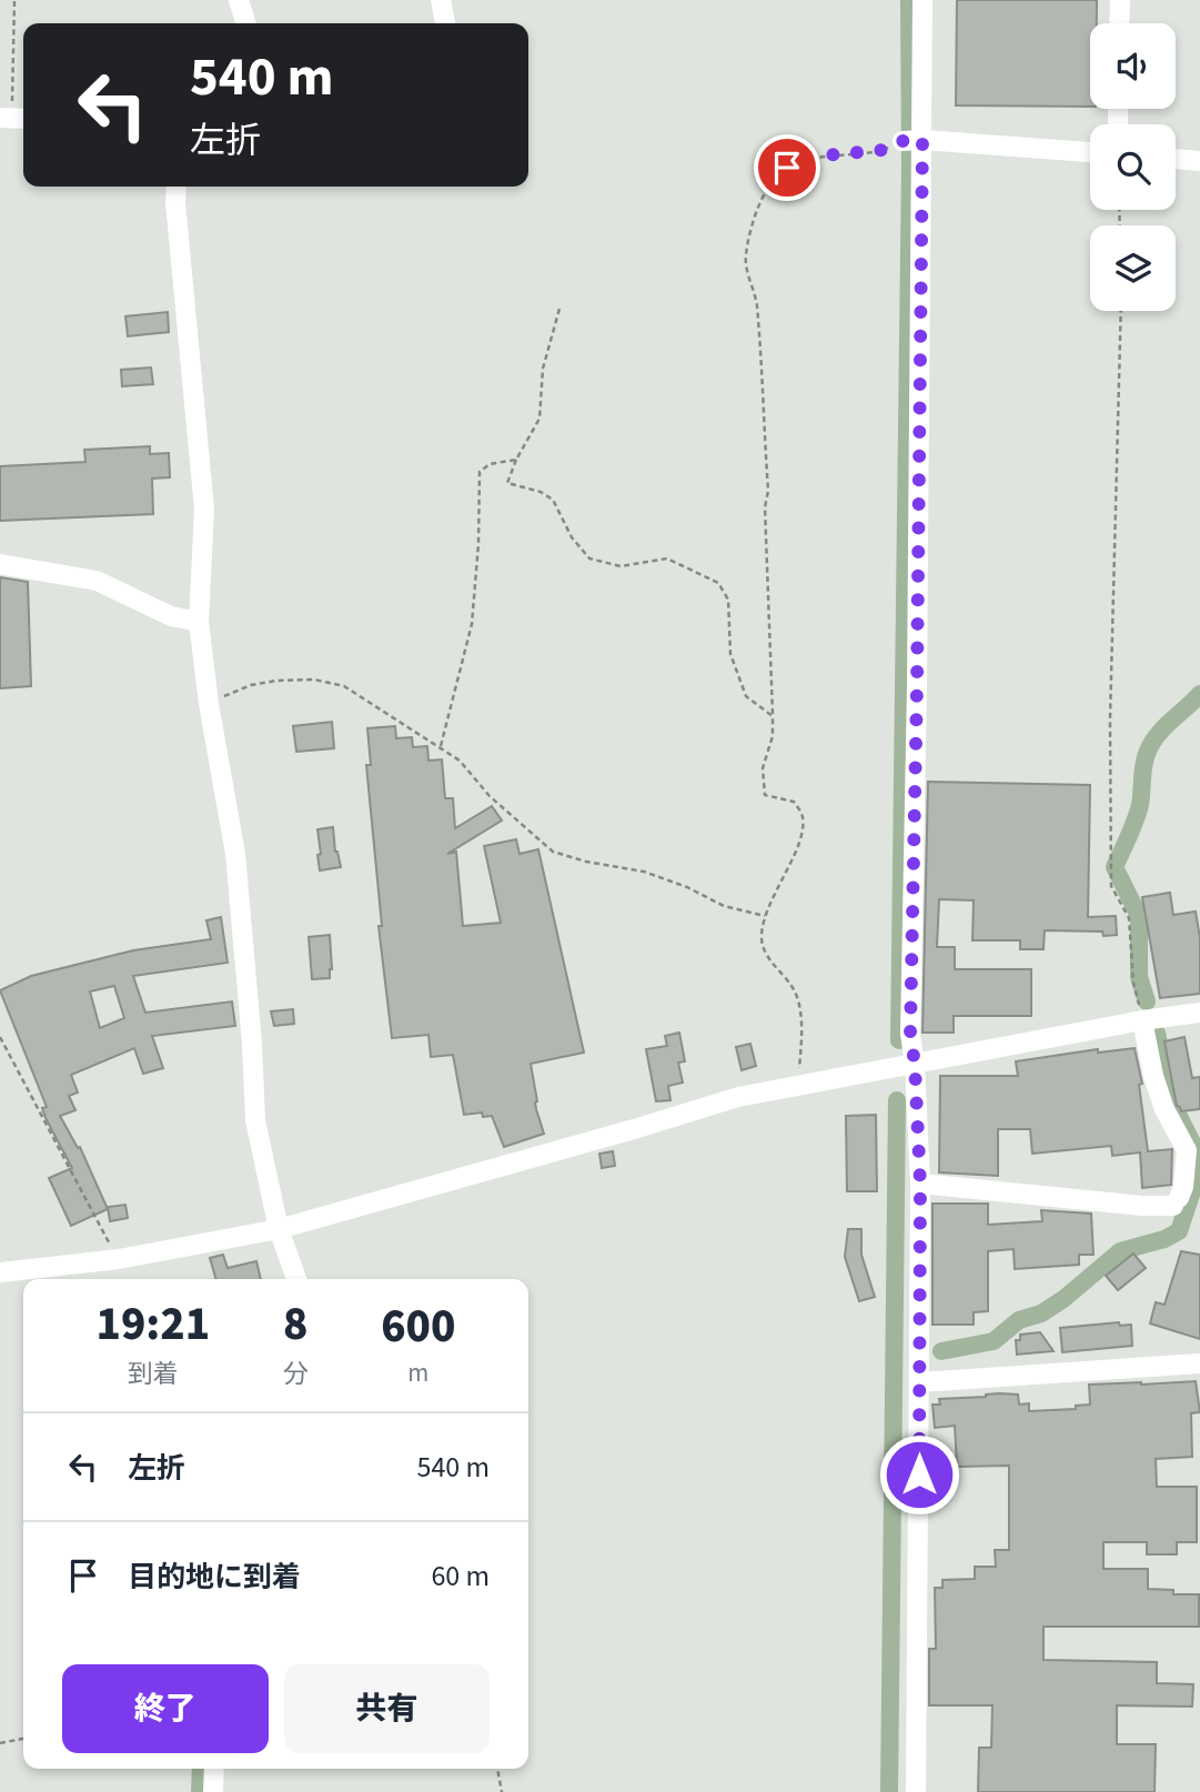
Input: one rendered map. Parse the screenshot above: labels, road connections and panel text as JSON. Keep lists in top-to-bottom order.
{
  "page": {
    "turn": ["540 m", "左折"],
    "eta": [
      "19:21",
      "到着",
      "8",
      "分",
      "600",
      "m"
    ],
    "list": [
      {
        "name": "左折",
        "value": "540 m"
      },
      {
        "name": "目的地に到着",
        "value": "60 m"
      }
    ],
    "buttons": ["終了", "共有"]
  }
}
